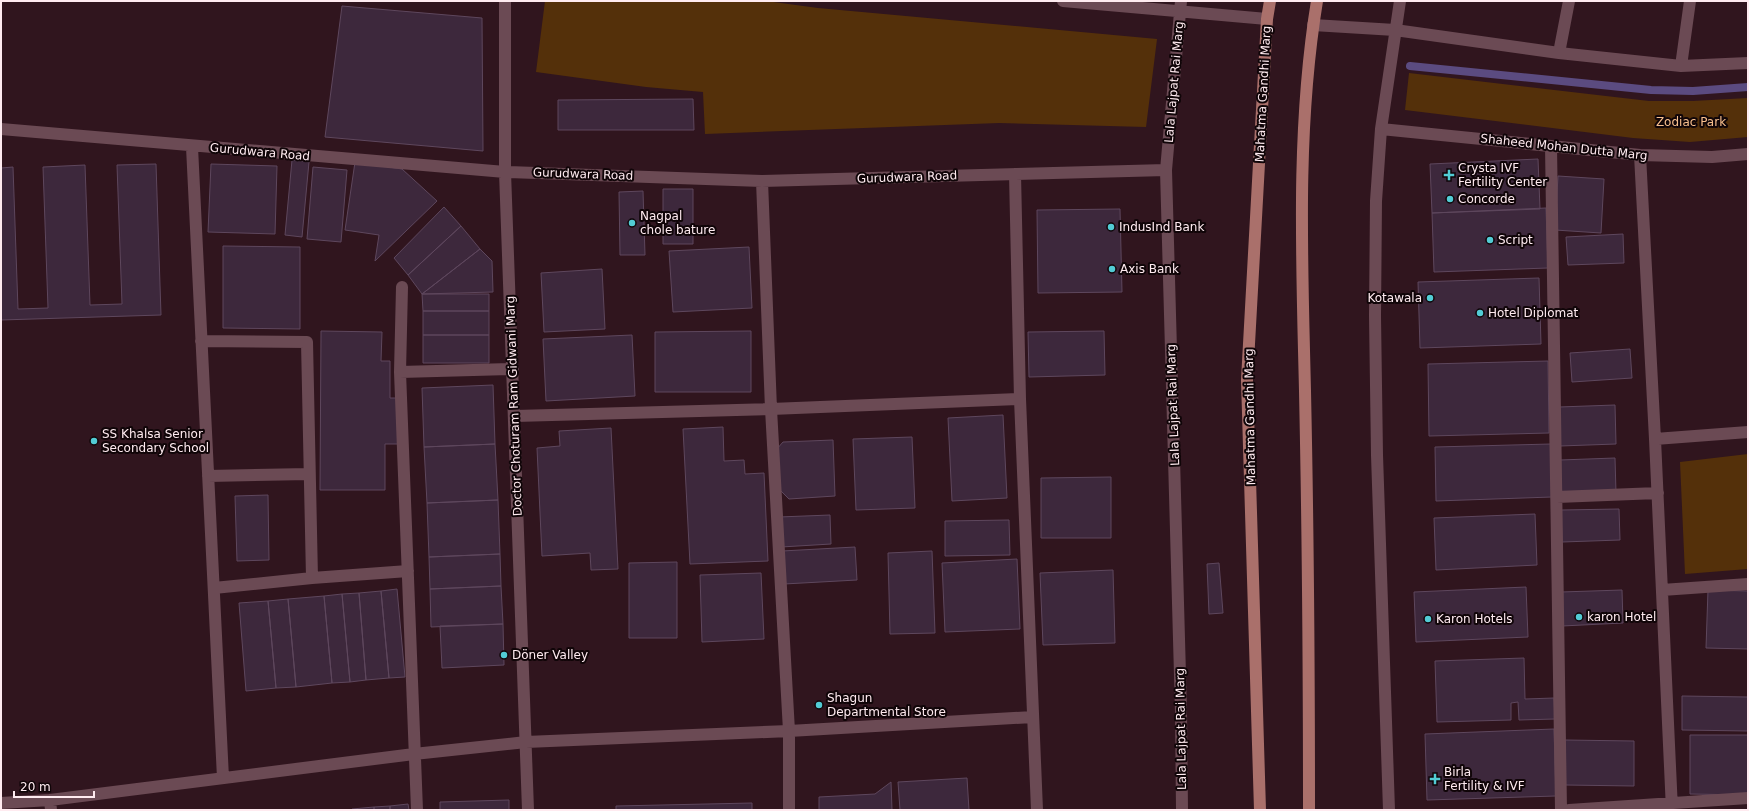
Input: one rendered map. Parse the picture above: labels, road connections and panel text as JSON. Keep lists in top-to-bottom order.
{
  "streets": {
    "main road": ["Mahatma Gandhi Marg"],
    "street": [
      "Lala Lajpat Rai Marg",
      "Shaheed Mohan Dutta Marg",
      "Gurudwara Road",
      "Doctor Choturam Ram Gidwani Marg"
    ]
  },
  "crossings": [
    ["Lala Lajpat Rai Marg", "Gurudwara Road"],
    ["Gurudwara Road", "Doctor Choturam Ram Gidwani Marg"]
  ],
  "parks": ["Zodiac Park"],
  "places": {
    "health": ["Crysta IVF Fertility Center", "Birla Fertility & IVF"],
    "other": [
      "Concorde",
      "Nagpal chole bature",
      "IndusInd Bank",
      "Script",
      "Axis Bank",
      "Kotawala",
      "Hotel Diplomat",
      "SS Khalsa Senior Secondary School",
      "karon Hotel",
      "Karon Hotels",
      "Döner Valley",
      "Shagun Departmental Store"
    ]
  },
  "scale_bar": "20 m"
}
